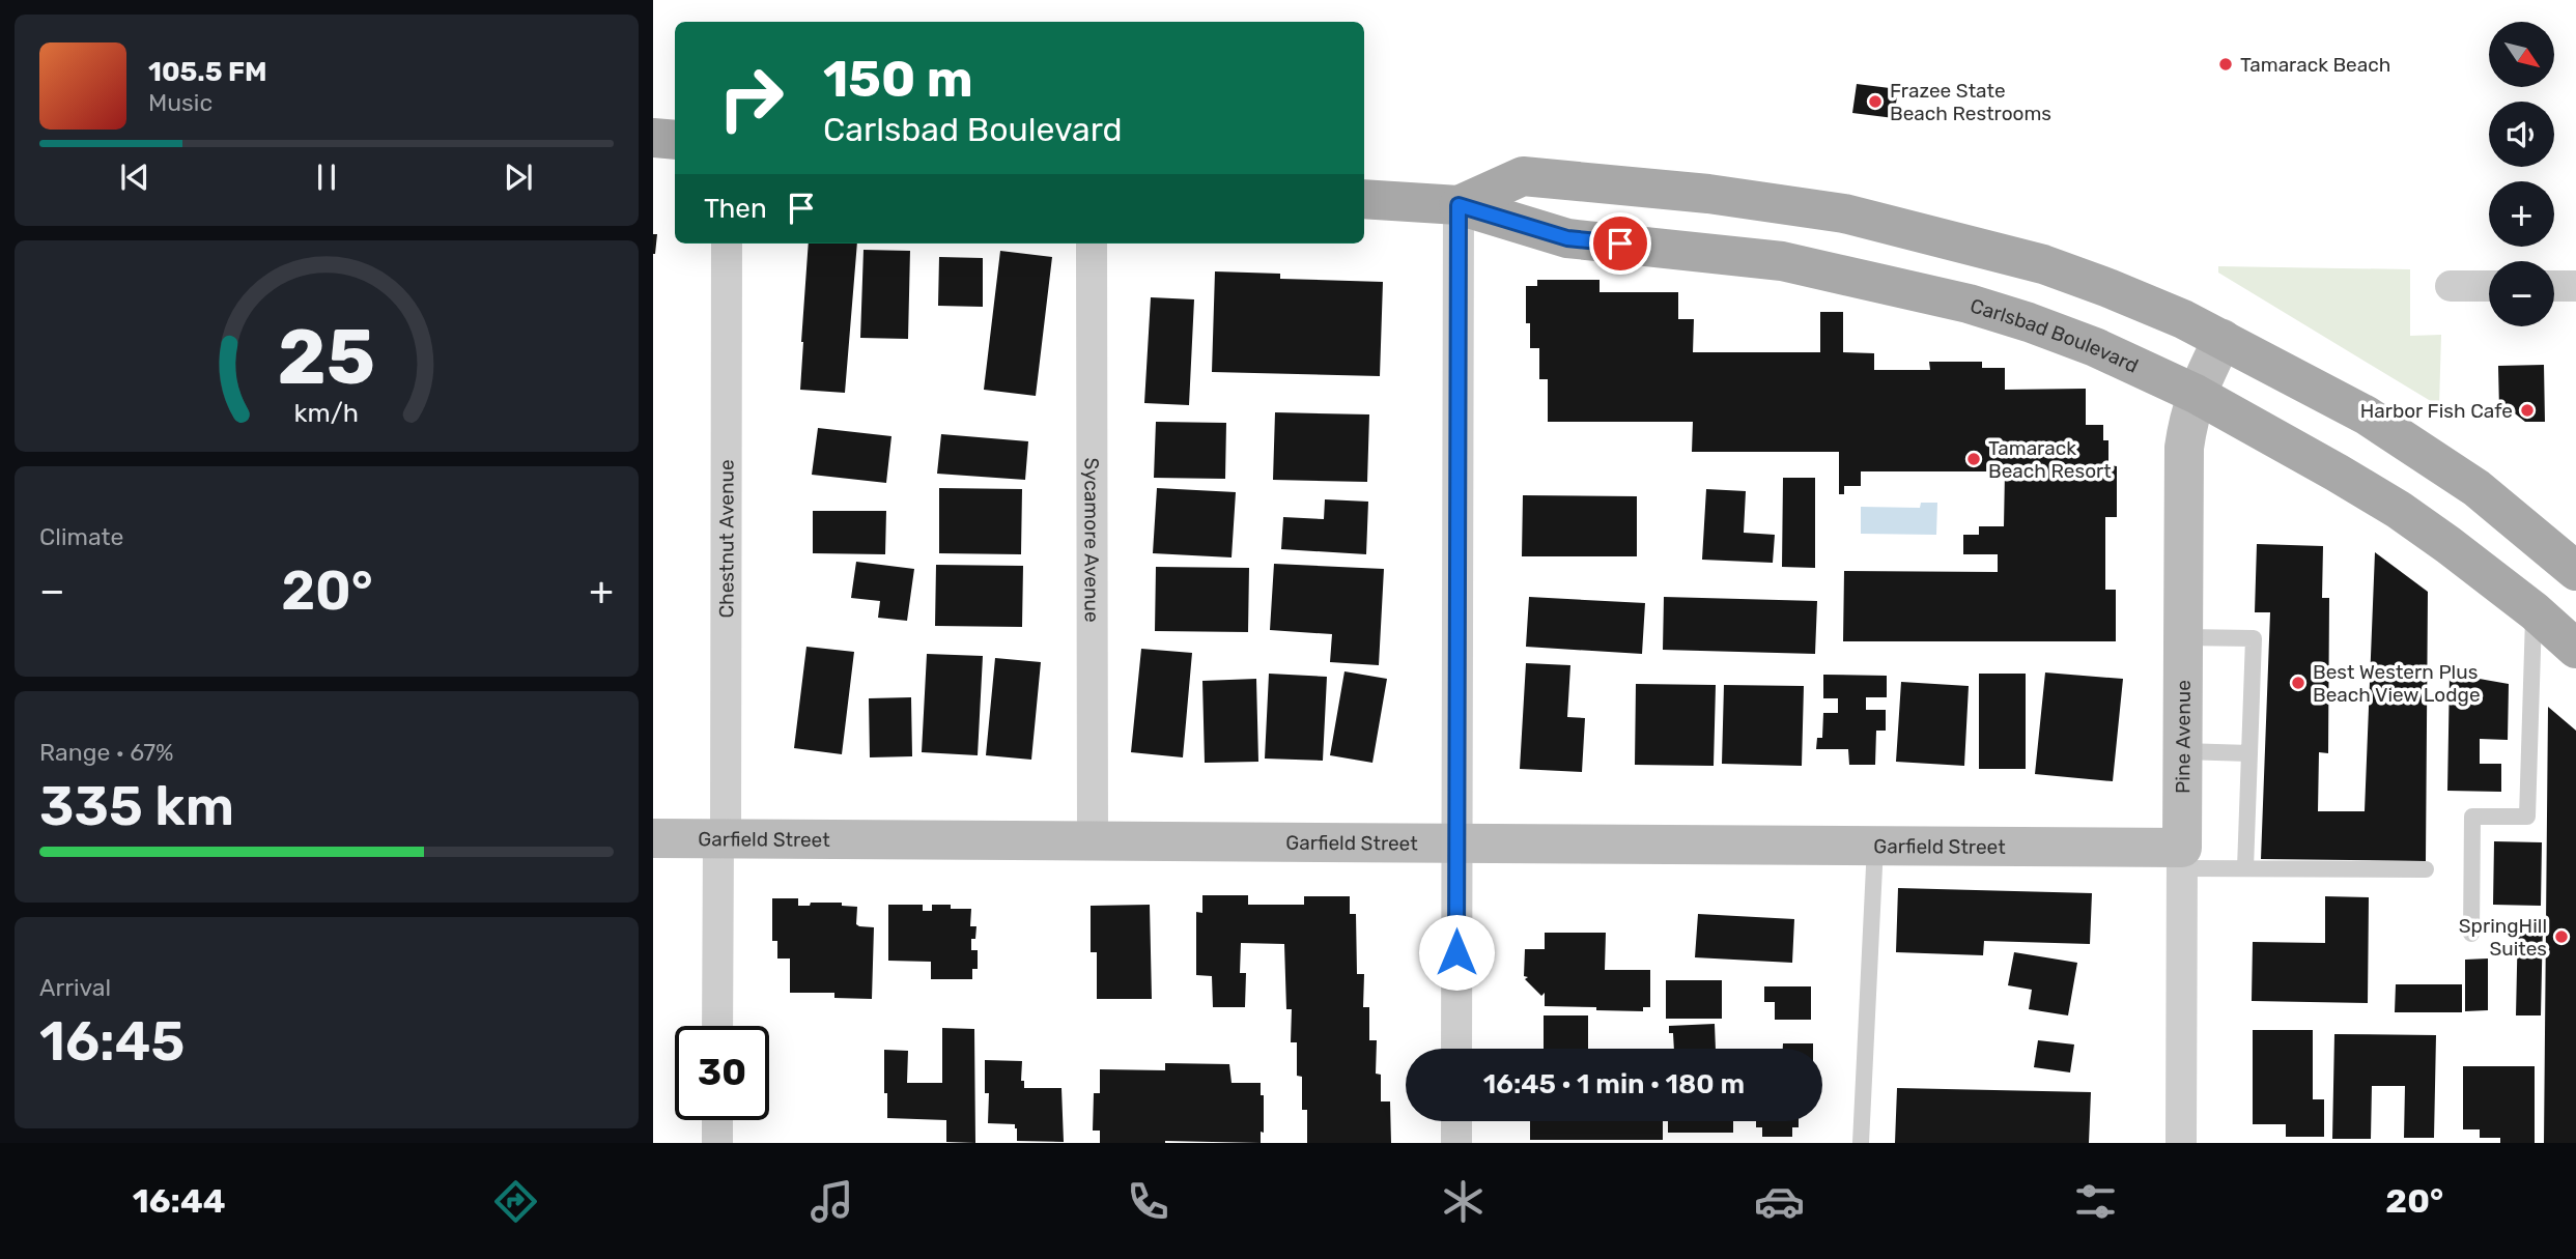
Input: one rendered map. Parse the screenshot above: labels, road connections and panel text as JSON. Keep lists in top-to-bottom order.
{
  "streets": {
    "main road": ["Carlsbad Boulevard"],
    "street": [
      "Chestnut Avenue",
      "Sycamore Avenue",
      "Pine Avenue",
      "Garfield Street"
    ]
  },
  "crossings": [
    ["Carlsbad Boulevard", "Pine Avenue"],
    ["Chestnut Avenue", "Garfield Street"],
    ["Sycamore Avenue", "Garfield Street"],
    ["Pine Avenue", "Garfield Street"]
  ],
  "places": [
    "Tamarack Beach",
    "Frazee State Beach Restrooms",
    "Harbor Fish Cafe",
    "Tamarack Beach Resort",
    "Best Western Plus Beach View Lodge",
    "SpringHill Suites"
  ],
  "north": "bottom right",
  "page": {
    "map_buttons": ["+", "−"],
    "turn": ["150 m", "Carlsbad Boulevard"],
    "song": ["105.5 FM", "Music"],
    "then": "Then",
    "tile": [
      "Climate",
      ["Range · 67%", "335 km"],
      ["Arrival", "16:45"]
    ],
    "heat": ["−", "20°", "+"],
    "limit": "30",
    "trip": "16:45 · 1 min · 180 m",
    "tabs": ["16:44", "20°"],
    "gauge": ["25", "km/h"]
  }
}
